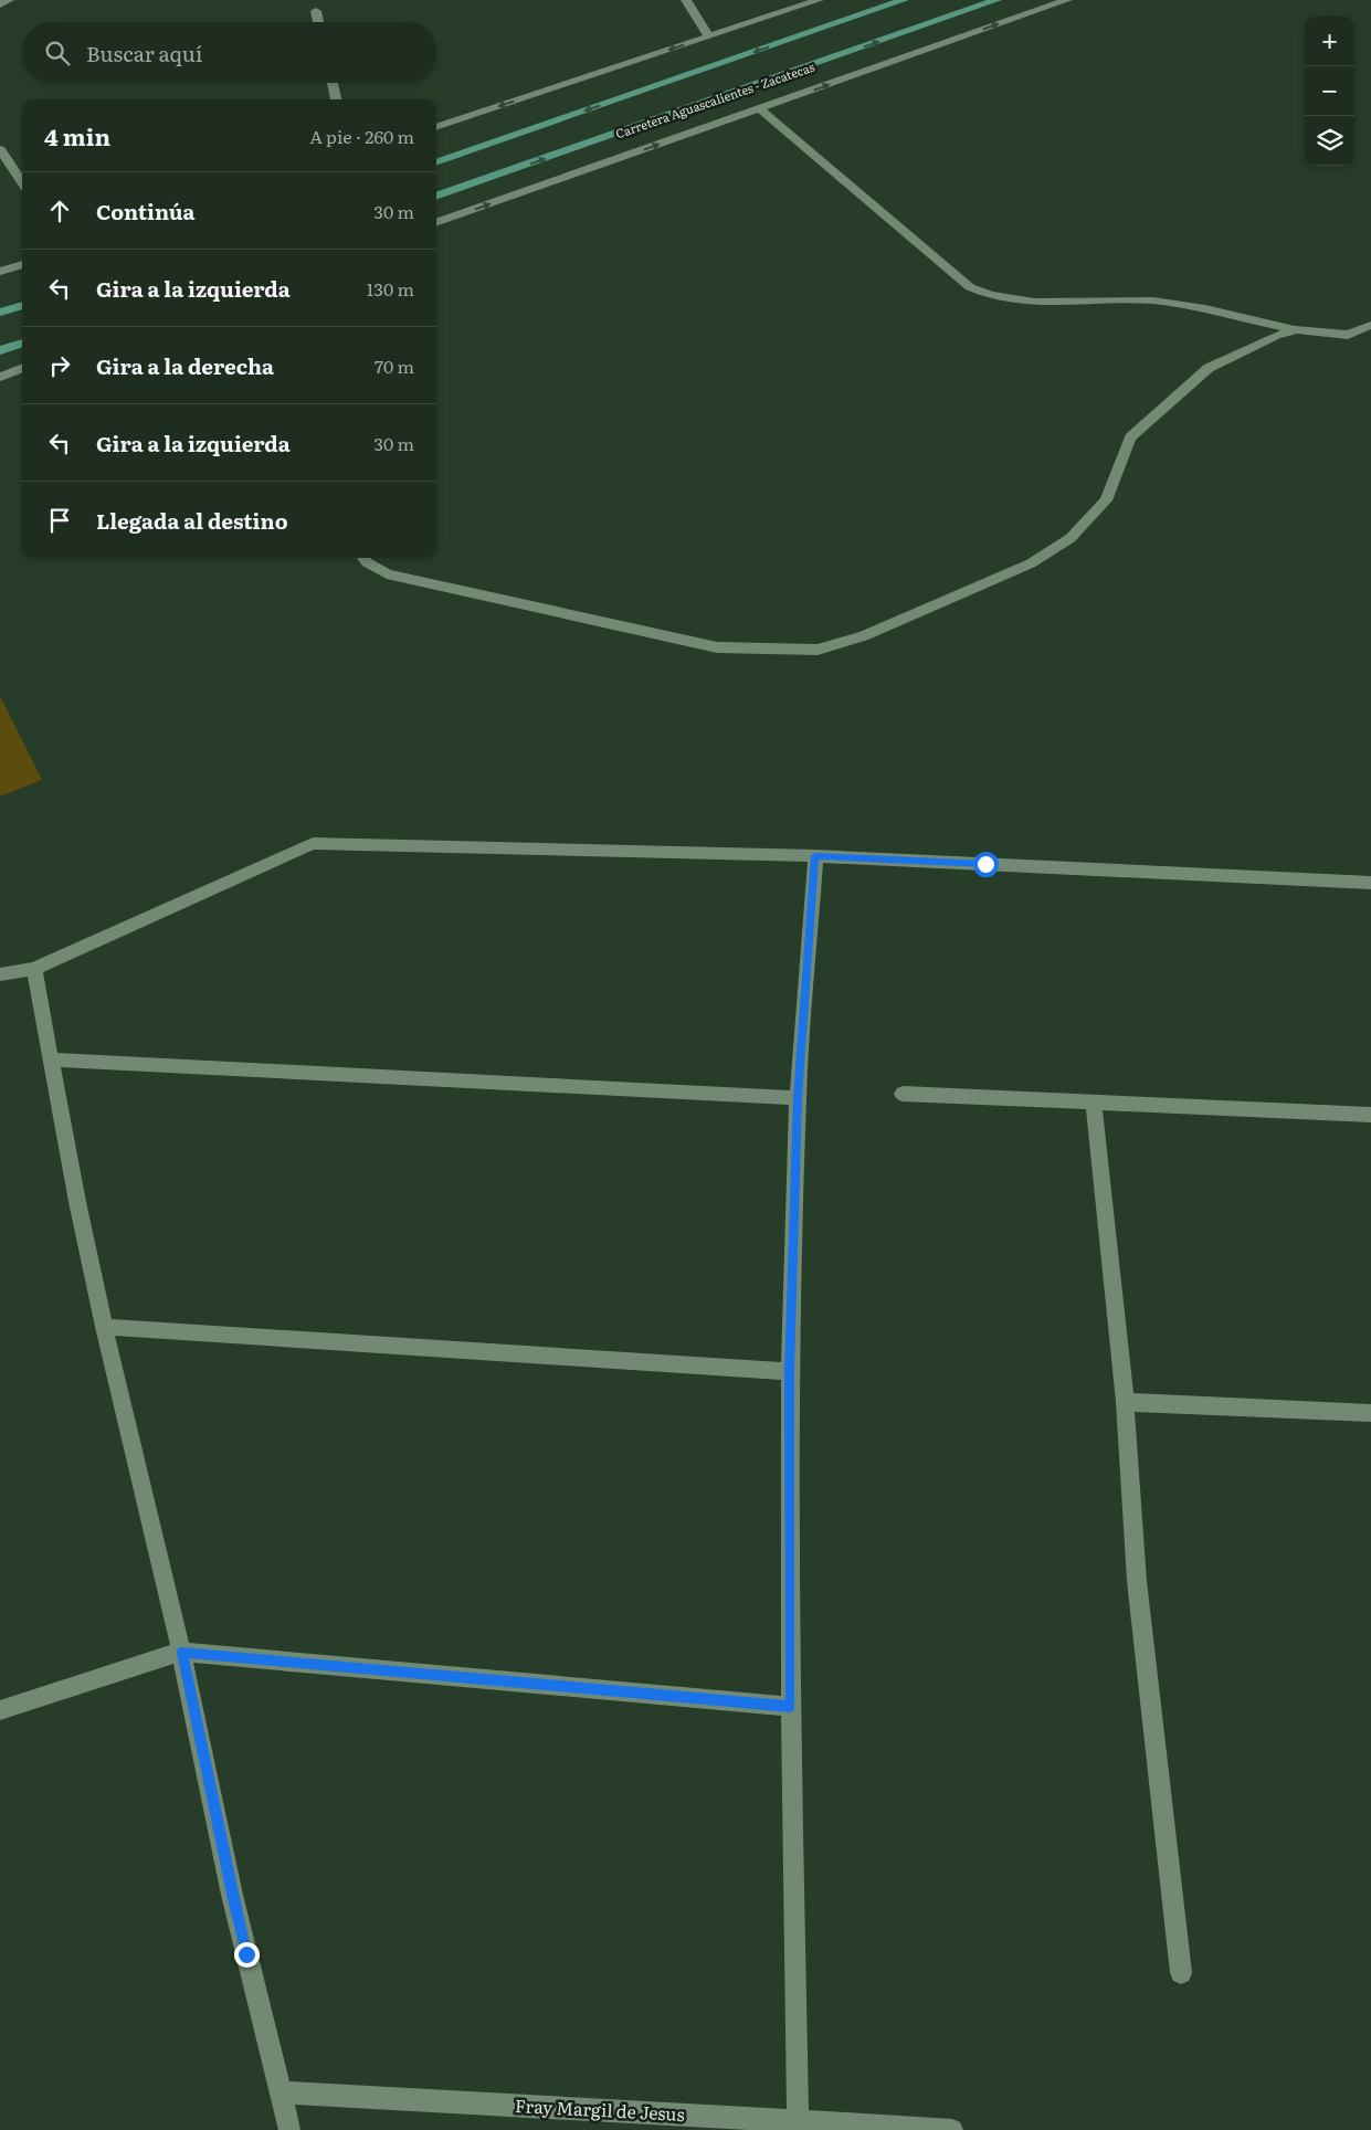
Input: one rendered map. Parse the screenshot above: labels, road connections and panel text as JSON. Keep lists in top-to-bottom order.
{
  "streets": {
    "main road": ["Carretera Aguascalientes - Zacatecas"],
    "street": ["Fray Margil de Jesus"]
  },
  "page": {
    "map_buttons": ["+", "−"],
    "search": "Buscar aquí",
    "heading": ["4 min", "A pie · 260 m"],
    "list": [
      ["Continúa", "30 m"],
      ["Gira a la izquierda", "130 m"],
      ["Gira a la derecha", "70 m"],
      ["Gira a la izquierda", "30 m"],
      "Llegada al destino"
    ]
  }
}
